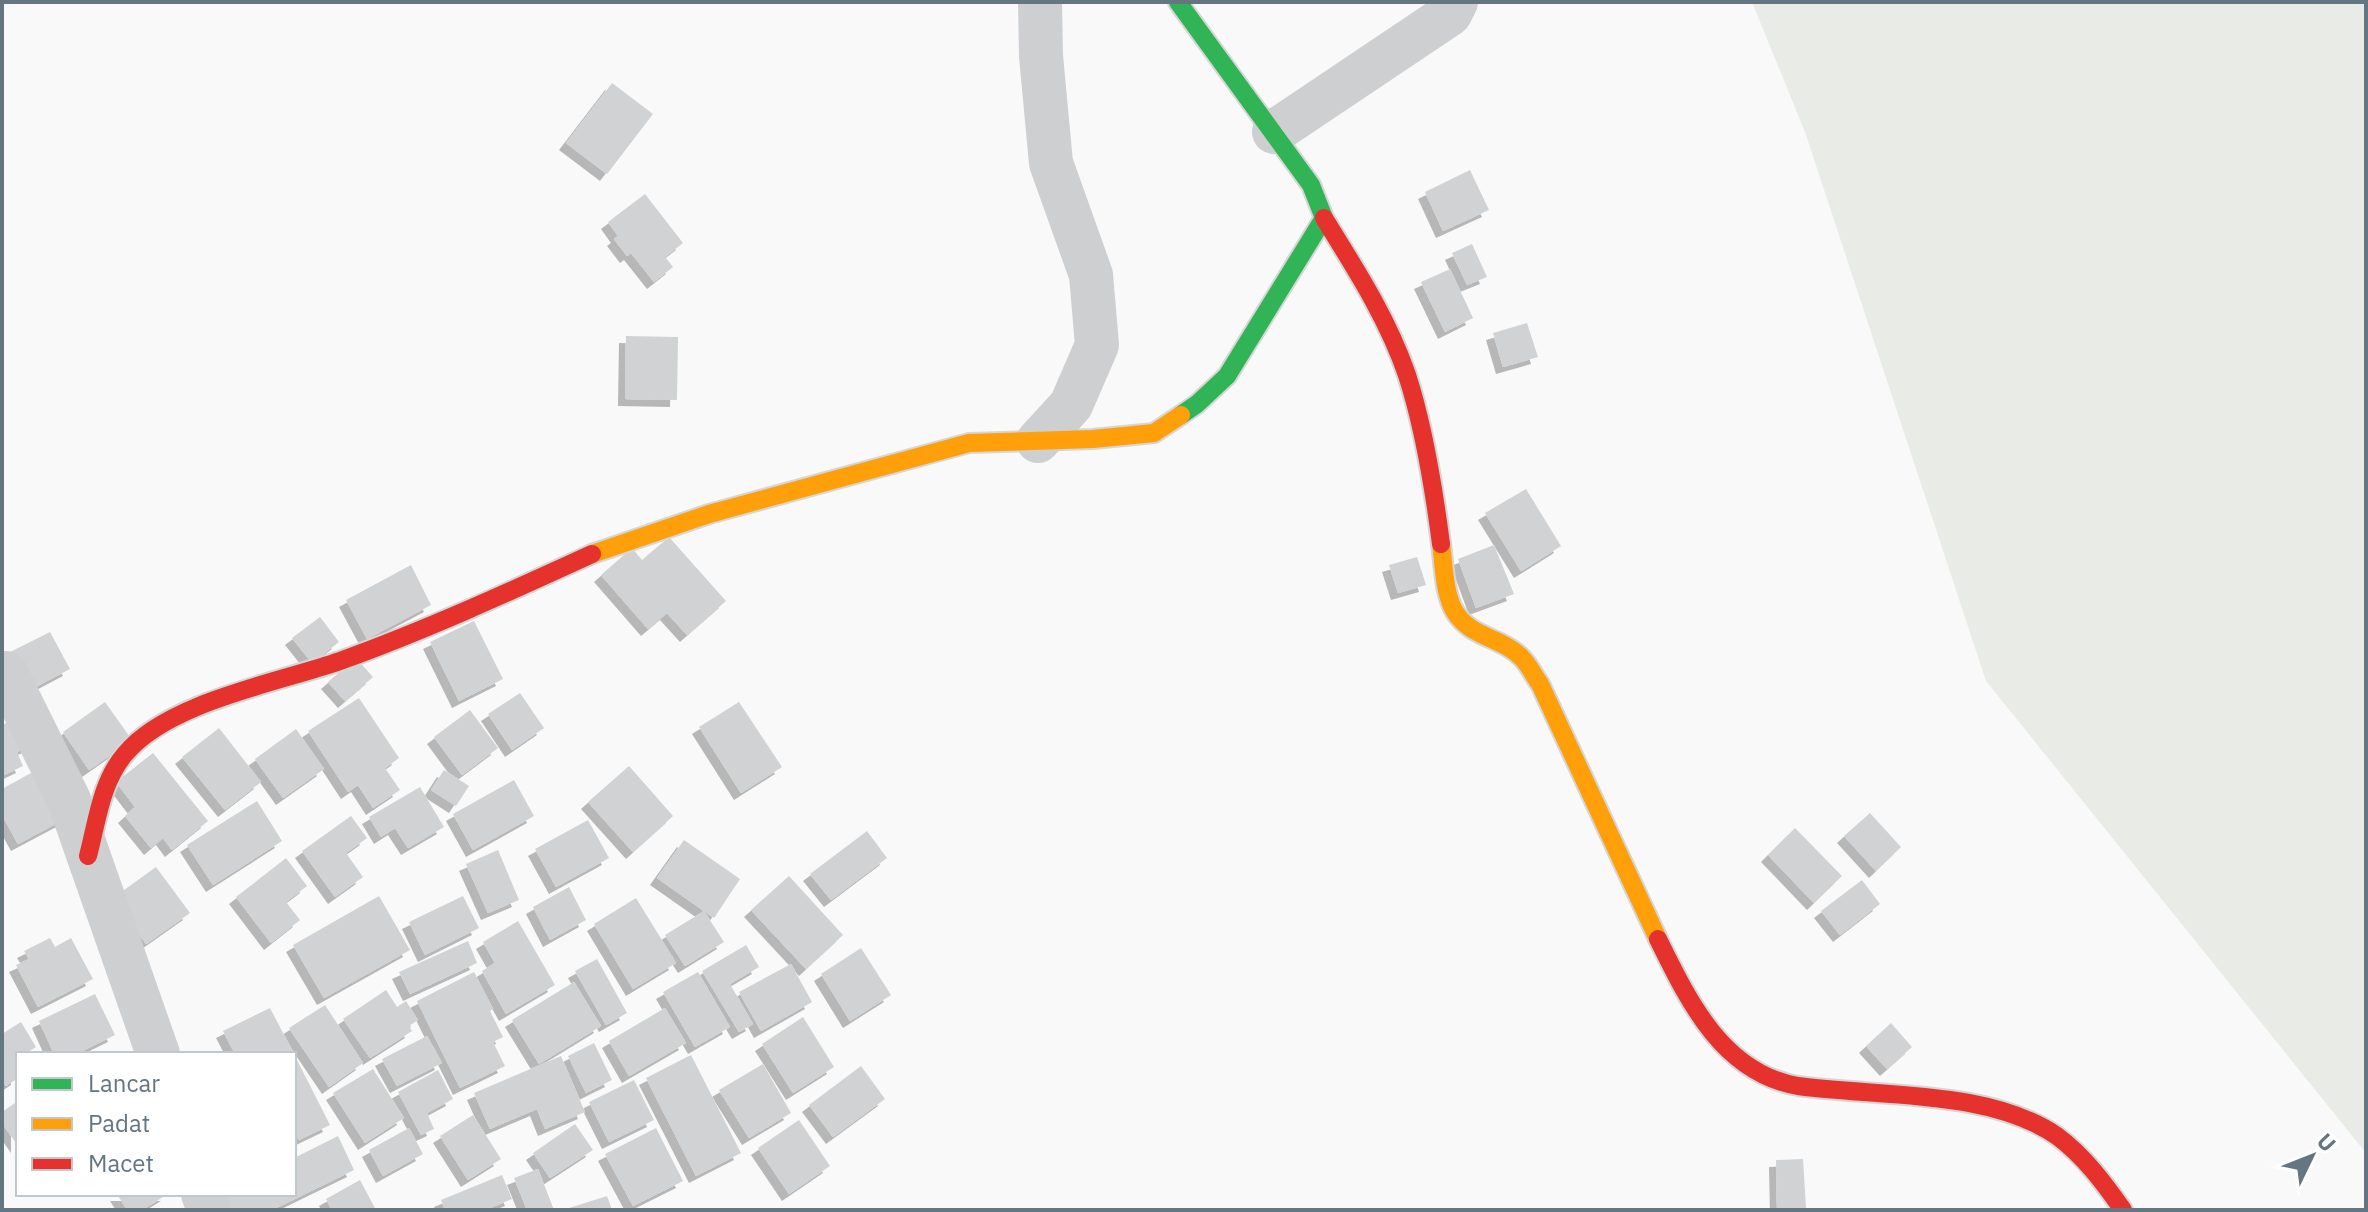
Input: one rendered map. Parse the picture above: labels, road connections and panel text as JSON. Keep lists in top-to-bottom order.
{
  "legend": ["Lancar", "Padat", "Macet"],
  "north": "top right"
}
